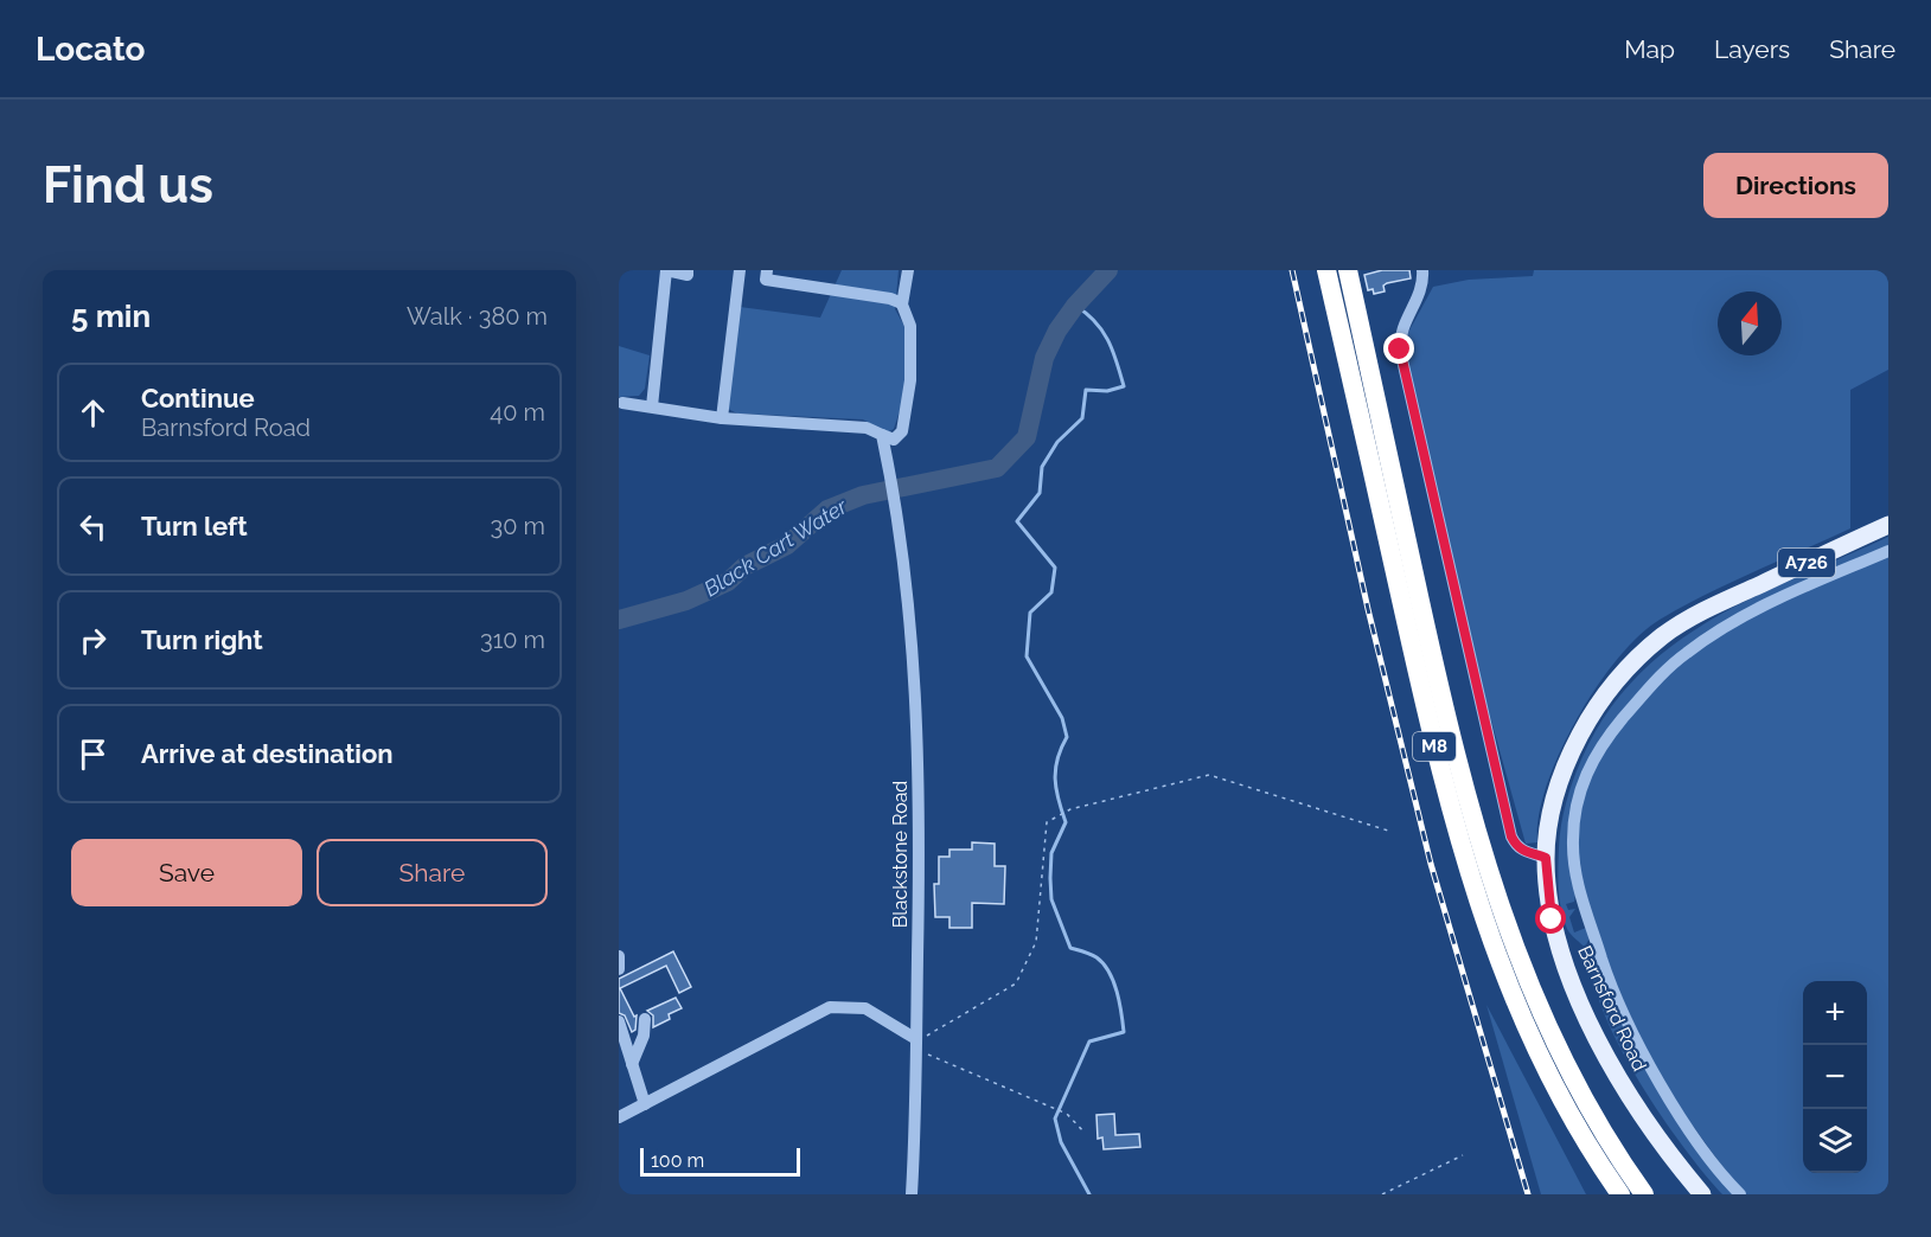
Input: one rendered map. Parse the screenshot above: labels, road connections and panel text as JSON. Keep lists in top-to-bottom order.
{
  "streets": {
    "highway": ["M8"],
    "main road": ["A726", "Barnsford Road"],
    "street": ["Blackstone Road"]
  },
  "water": ["Black Cart Water"],
  "scale_bar": "100 m",
  "north": "top",
  "page": {
    "header": "Locato",
    "nav": ["Map", "Layers", "Share"],
    "buttons": [
      "Directions",
      ["Save", "Share"]
    ],
    "title": "Find us",
    "heading": ["5 min", "Walk · 380 m"],
    "list": [
      ["Continue", "Barnsford Road", "40 m"],
      ["Turn left", "30 m"],
      ["Turn right", "310 m"],
      "Arrive at destination"
    ],
    "map_buttons": ["+", "−"],
    "scale": "100 m"
  }
}
